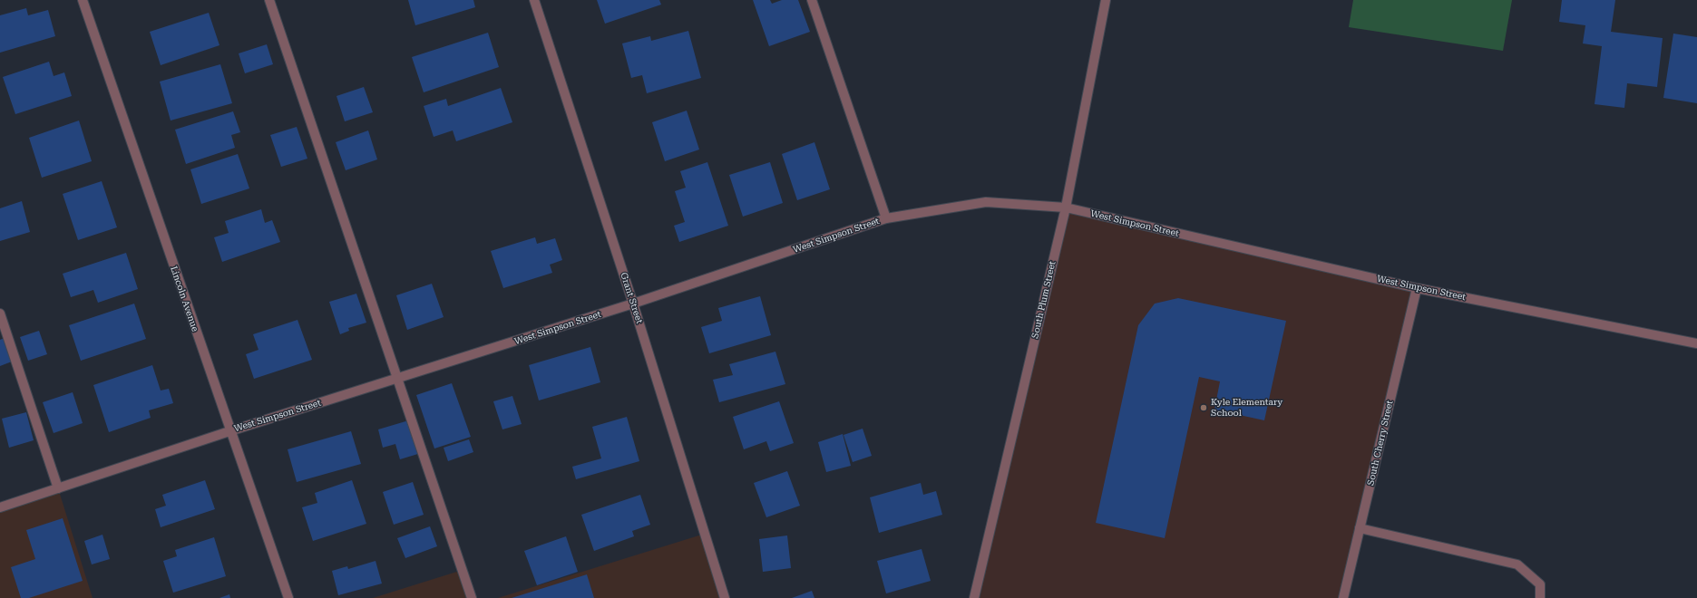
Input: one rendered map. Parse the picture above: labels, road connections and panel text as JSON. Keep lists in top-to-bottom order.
{
  "streets": {
    "street": [
      "West Simpson Street",
      "Grant Street",
      "Lincoln Avenue",
      "South Plum Street",
      "South Cherry Street"
    ]
  },
  "crossings": [
    ["West Simpson Street", "Grant Street"],
    ["West Simpson Street", "Lincoln Avenue"],
    ["West Simpson Street", "South Plum Street"],
    ["West Simpson Street", "South Cherry Street"]
  ],
  "places": ["Kyle Elementary School"]
}
